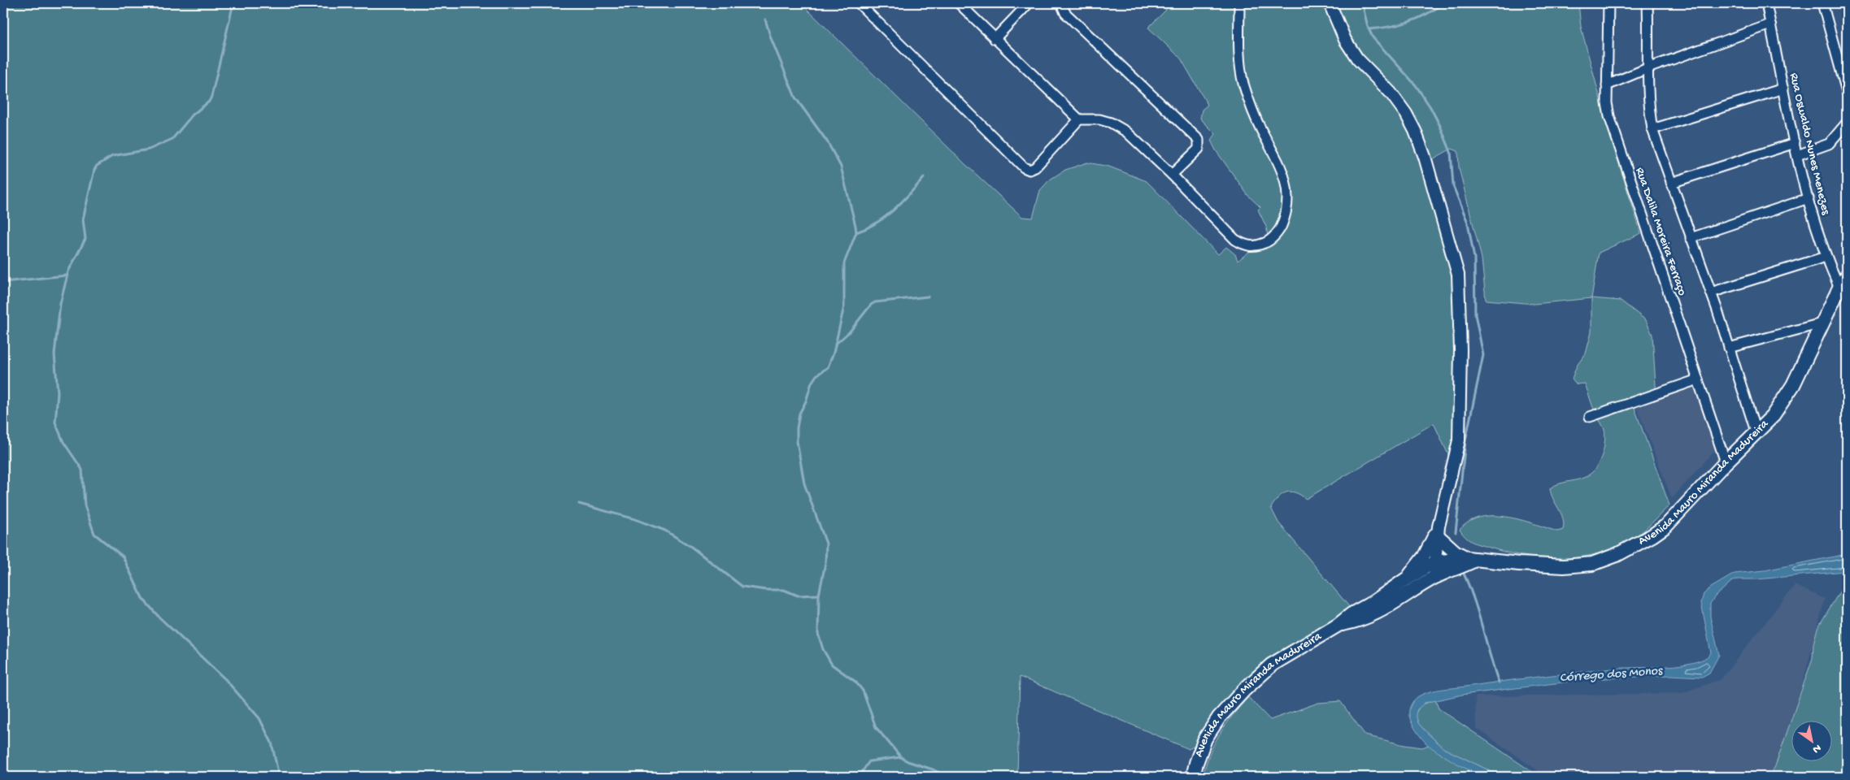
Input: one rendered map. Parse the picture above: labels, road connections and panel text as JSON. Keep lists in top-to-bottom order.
{
  "streets": {
    "main road": ["Avenida Mauro Miranda Madureira"],
    "street": ["Rua Oswaldo Nunes Menezes", "Rua Dalila Moreira Ferraço"]
  },
  "crossings": [
    ["Rua Oswaldo Nunes Menezes", "Avenida Mauro Miranda Madureira"],
    ["Rua Dalila Moreira Ferraço", "Avenida Mauro Miranda Madureira"]
  ],
  "water": ["Córrego dos Monos"],
  "north": "bottom right"
}
